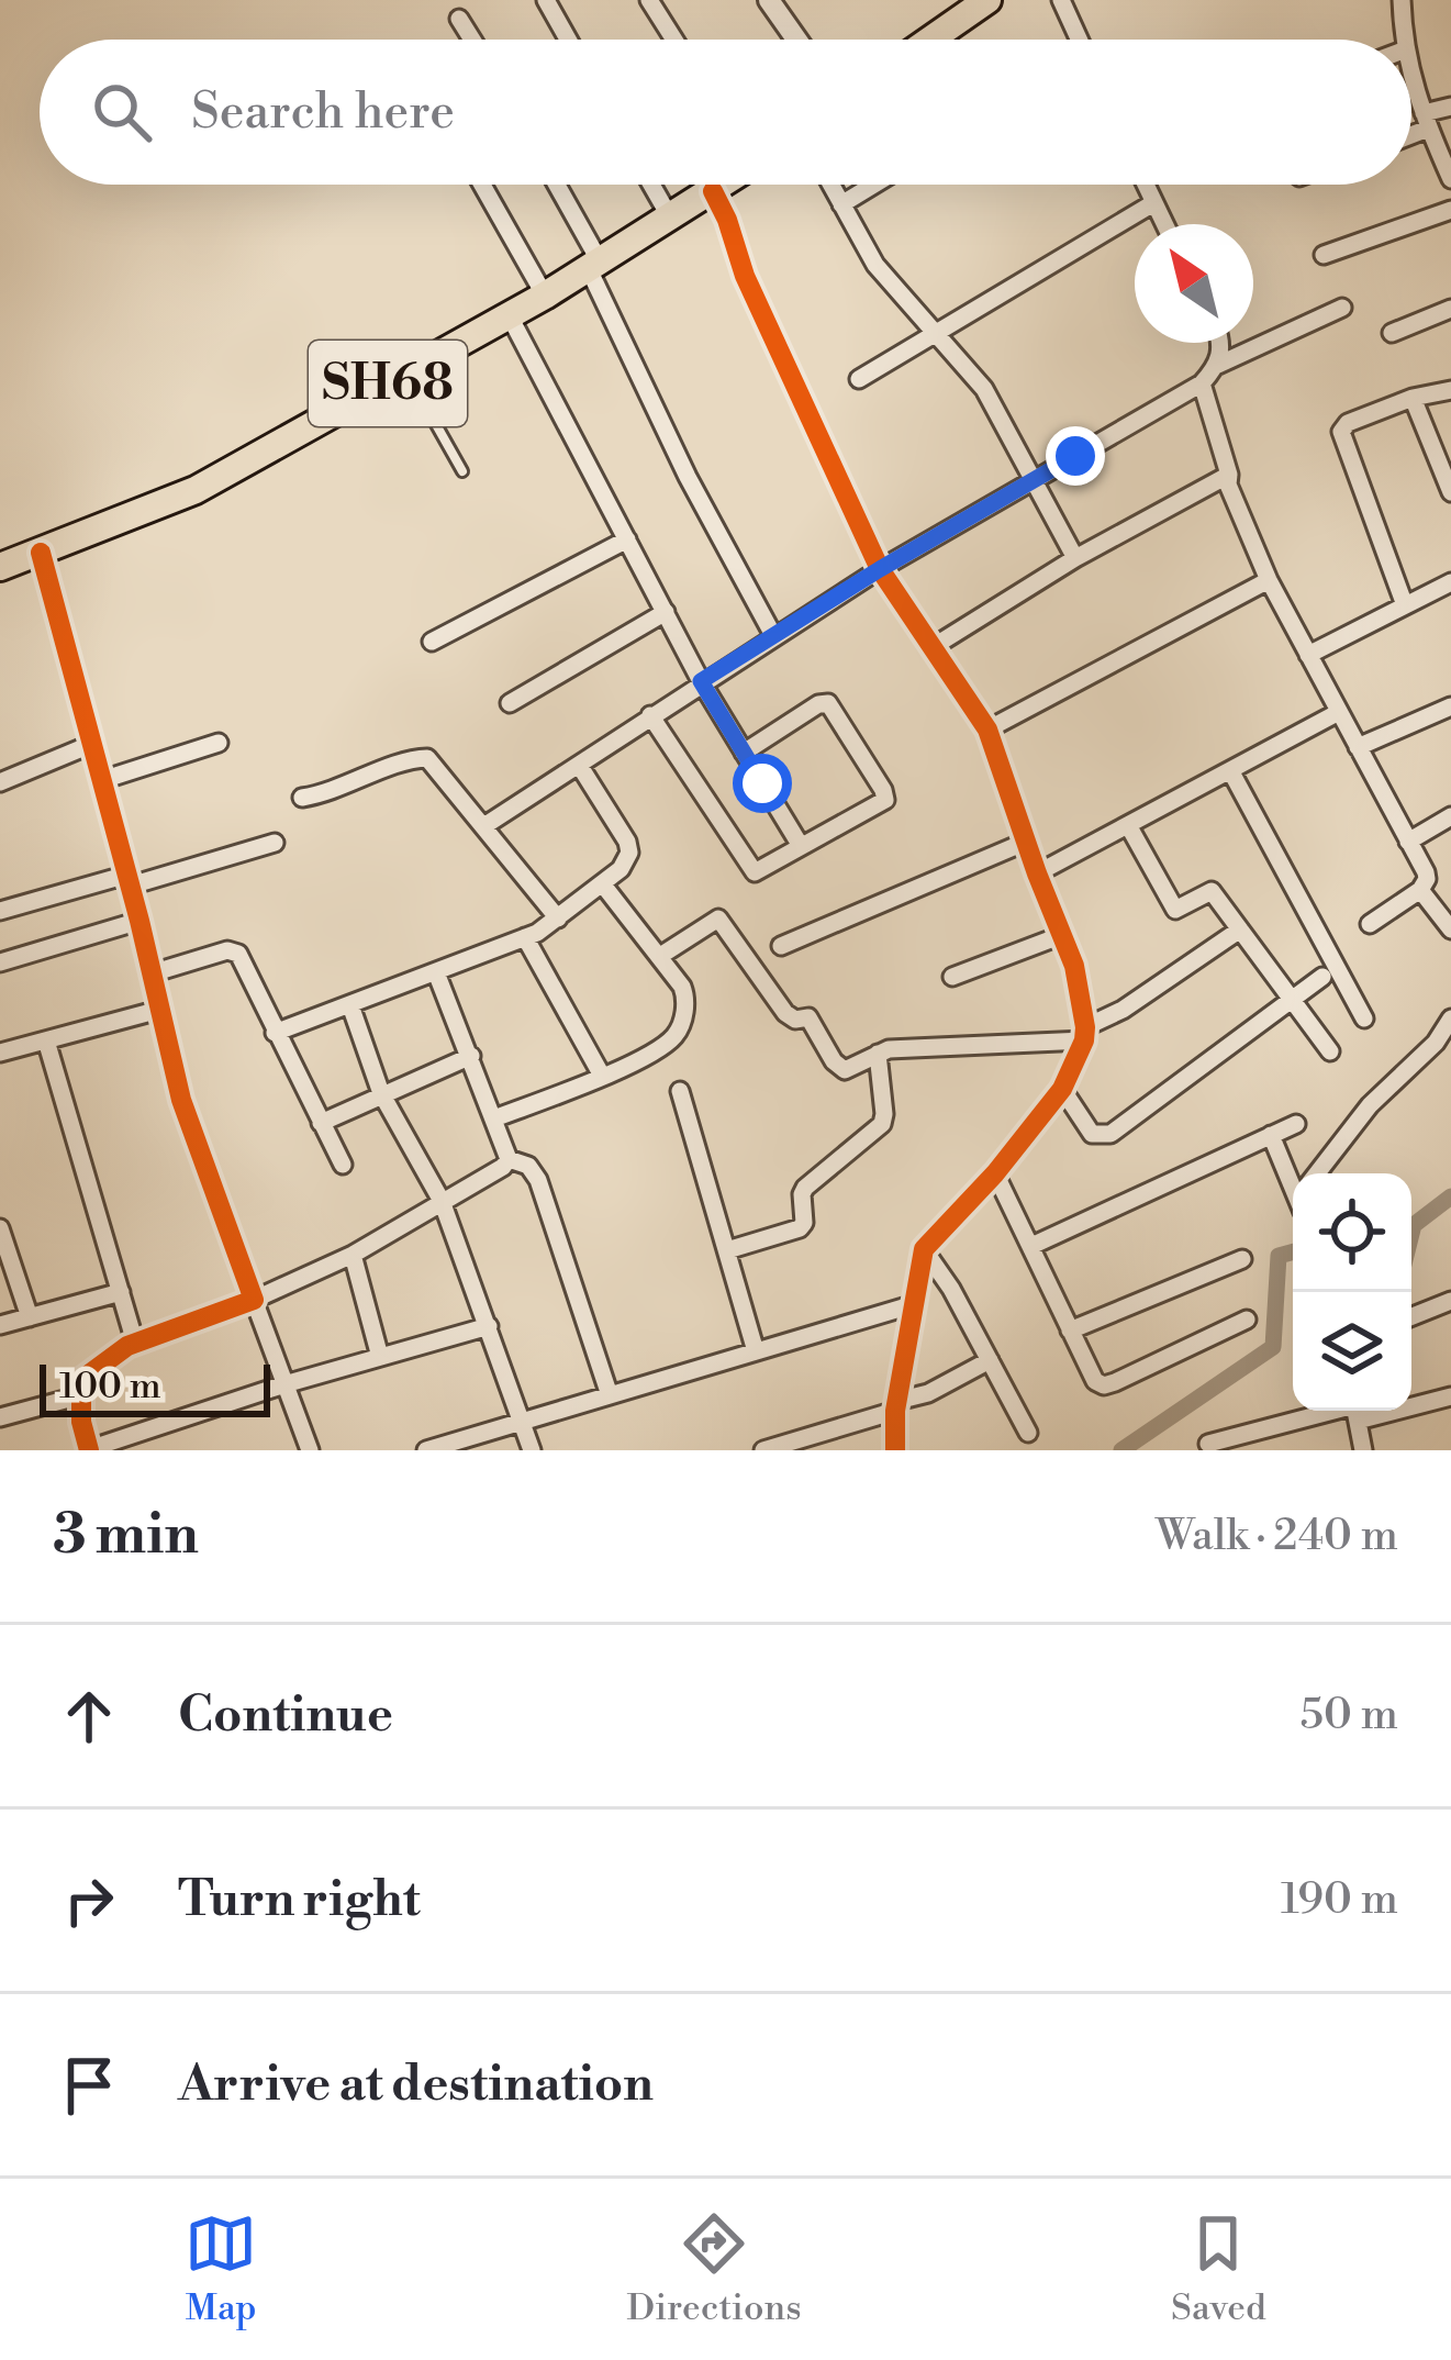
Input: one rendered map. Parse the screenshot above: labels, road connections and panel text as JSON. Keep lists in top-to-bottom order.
{
  "streets": {
    "main road": ["SH68"]
  },
  "scale_bar": "100 m",
  "north": "top left",
  "page": {
    "search": "Search here",
    "scale": "100 m",
    "heading": ["3 min", "Walk · 240 m"],
    "list": [
      ["Continue", "50 m"],
      ["Turn right", "190 m"],
      "Arrive at destination"
    ],
    "nav": ["Map", "Directions", "Saved"]
  }
}
